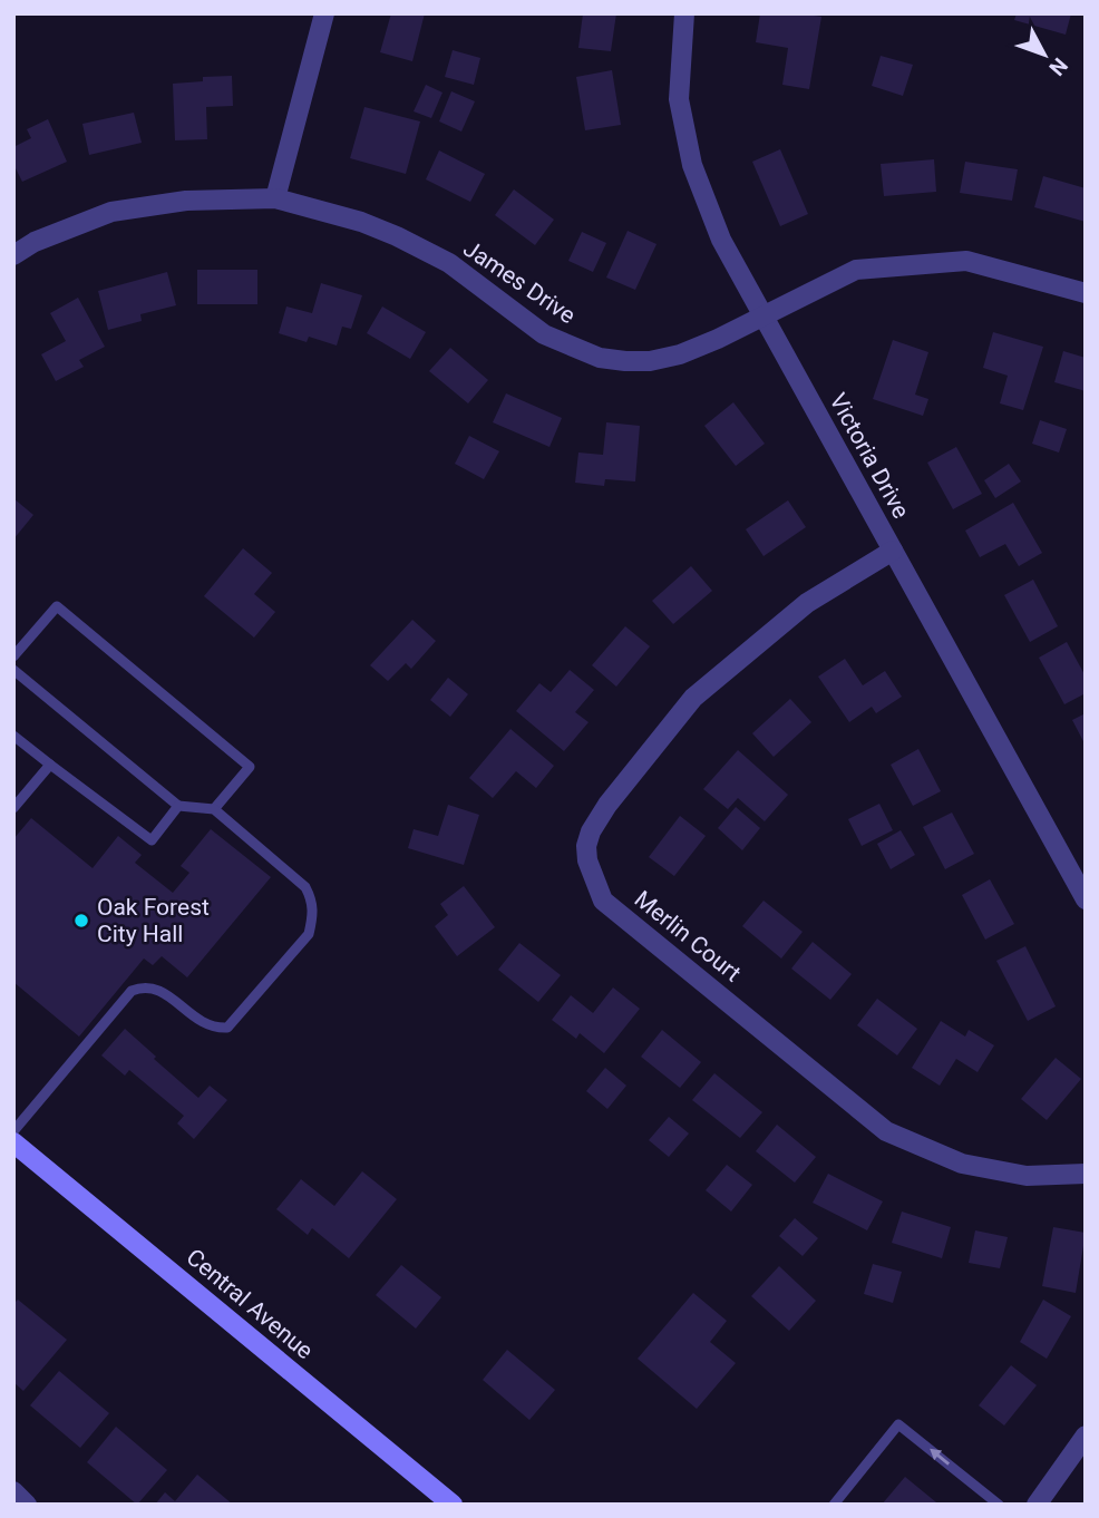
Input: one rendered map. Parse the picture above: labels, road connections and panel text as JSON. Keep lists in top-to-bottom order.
{
  "streets": {
    "street": [
      "James Drive",
      "Victoria Drive",
      "Merlin Court",
      "Central Avenue"
    ]
  },
  "crossings": [
    ["James Drive", "Victoria Drive"],
    ["Victoria Drive", "Merlin Court"]
  ],
  "places": ["Oak Forest City Hall"],
  "north": "bottom right"
}
